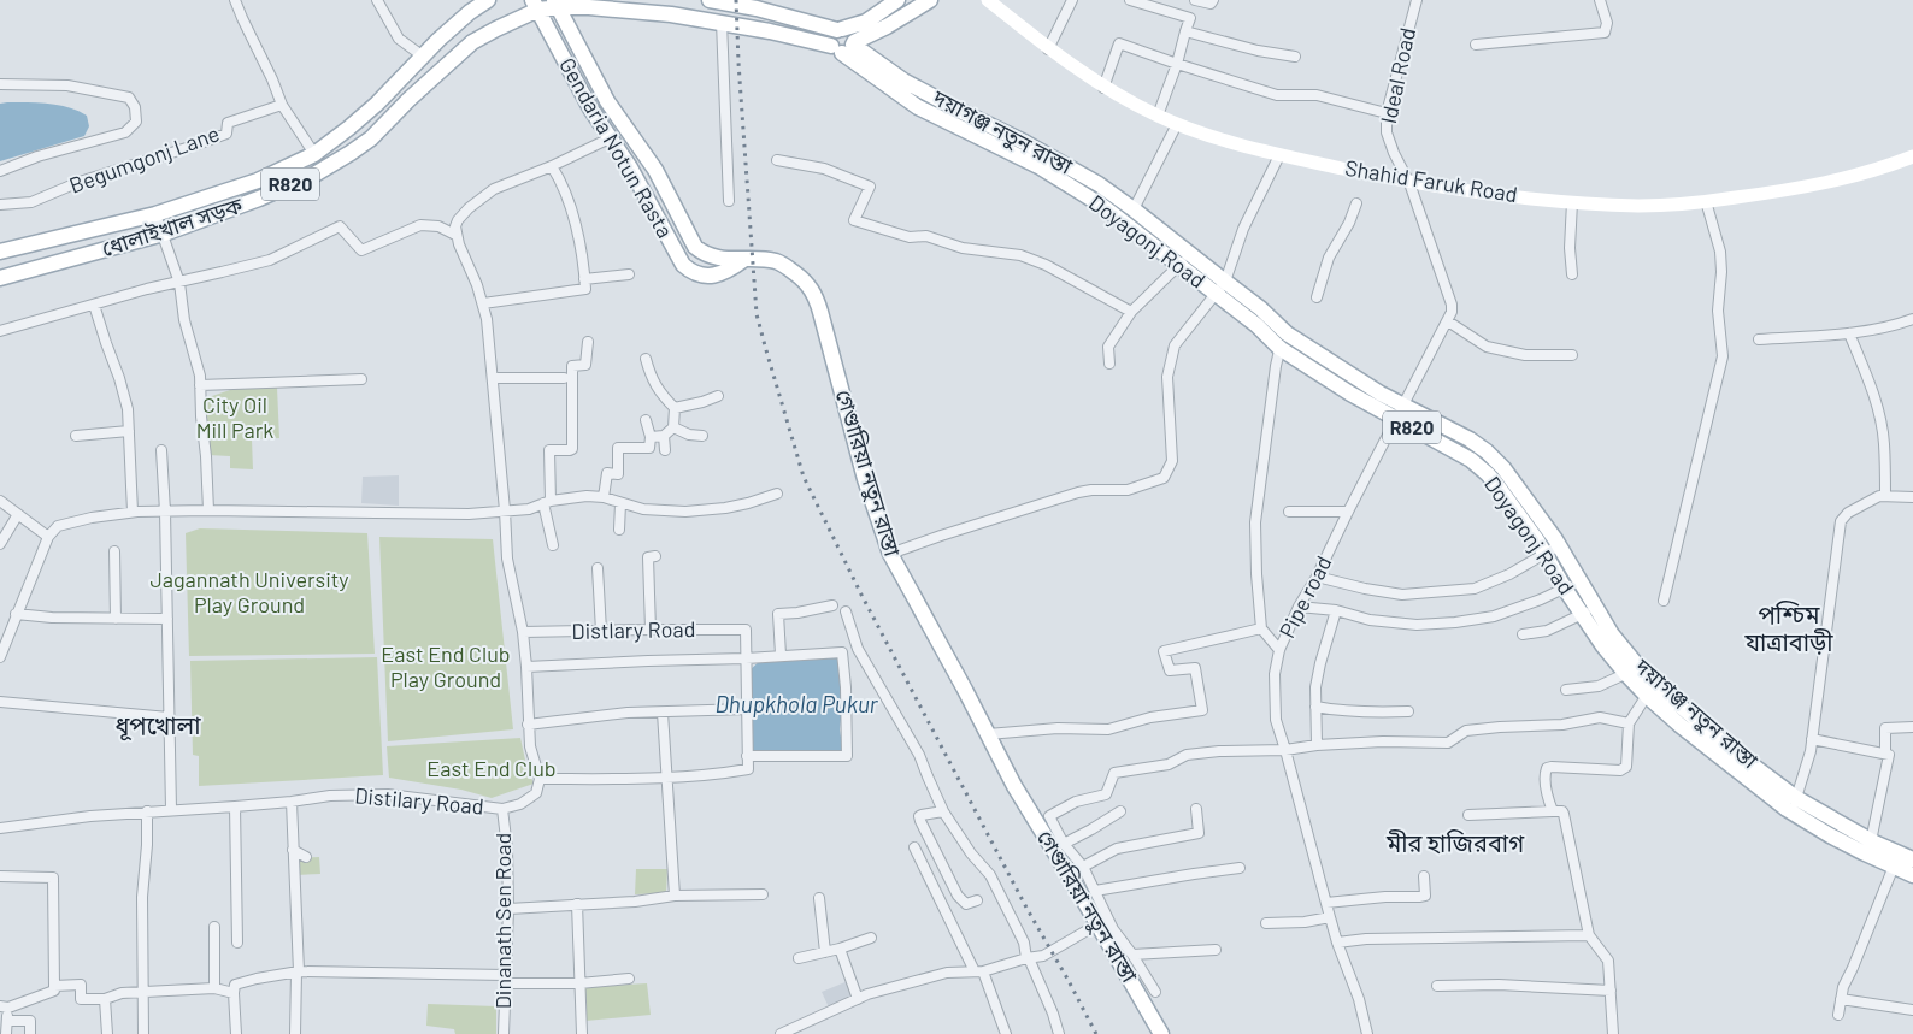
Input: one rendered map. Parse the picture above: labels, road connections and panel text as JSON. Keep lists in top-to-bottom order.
{
  "streets": {
    "main road": [
      "দয়াগঞ্জ নতুন রাস্তা",
      "Gendaria Notun Rasta",
      "Shahid Faruk Road",
      "R820",
      "ধোলাইখাল সড়ক",
      "Doyagonj Road",
      "গেণ্ডারিয়া নতুন রাস্তা"
    ],
    "street": [
      "Ideal Road",
      "Begumgonj Lane",
      "Pipe road",
      "Distlary Road",
      "Distilary Road",
      "Dinanath Sen Road"
    ]
  },
  "crossings": [
    ["Ideal Road", "Shahid Faruk Road"],
    ["Ideal Road", "Pipe road"],
    ["দয়াগঞ্জ নতুন রাস্তা", "R820"],
    ["দয়াগঞ্জ নতুন রাস্তা", "Doyagonj Road"],
    ["দয়াগঞ্জ নতুন রাস্তা", "Pipe road"],
    ["Gendaria Notun Rasta", "R820"],
    ["Gendaria Notun Rasta", "ধোলাইখাল সড়ক"],
    ["Gendaria Notun Rasta", "গেণ্ডারিয়া নতুন রাস্তা"],
    ["Shahid Faruk Road", "Pipe road"],
    ["R820", "ধোলাইখাল সড়ক"],
    ["R820", "Doyagonj Road"],
    ["R820", "গেণ্ডারিয়া নতুন রাস্তা"],
    ["Doyagonj Road", "Pipe road"],
    ["Distilary Road", "Dinanath Sen Road"]
  ],
  "districts": ["পশ্চিম যাত্রাবাড়ী", "ধূপখোলা", "মীর হাজিরবাগ"],
  "water": ["Dhupkhola Pukur"],
  "parks": [
    "City Oil Mill Park",
    "Jagannath University Play Ground",
    "East End Club Play Ground",
    "East End Club"
  ]
}
